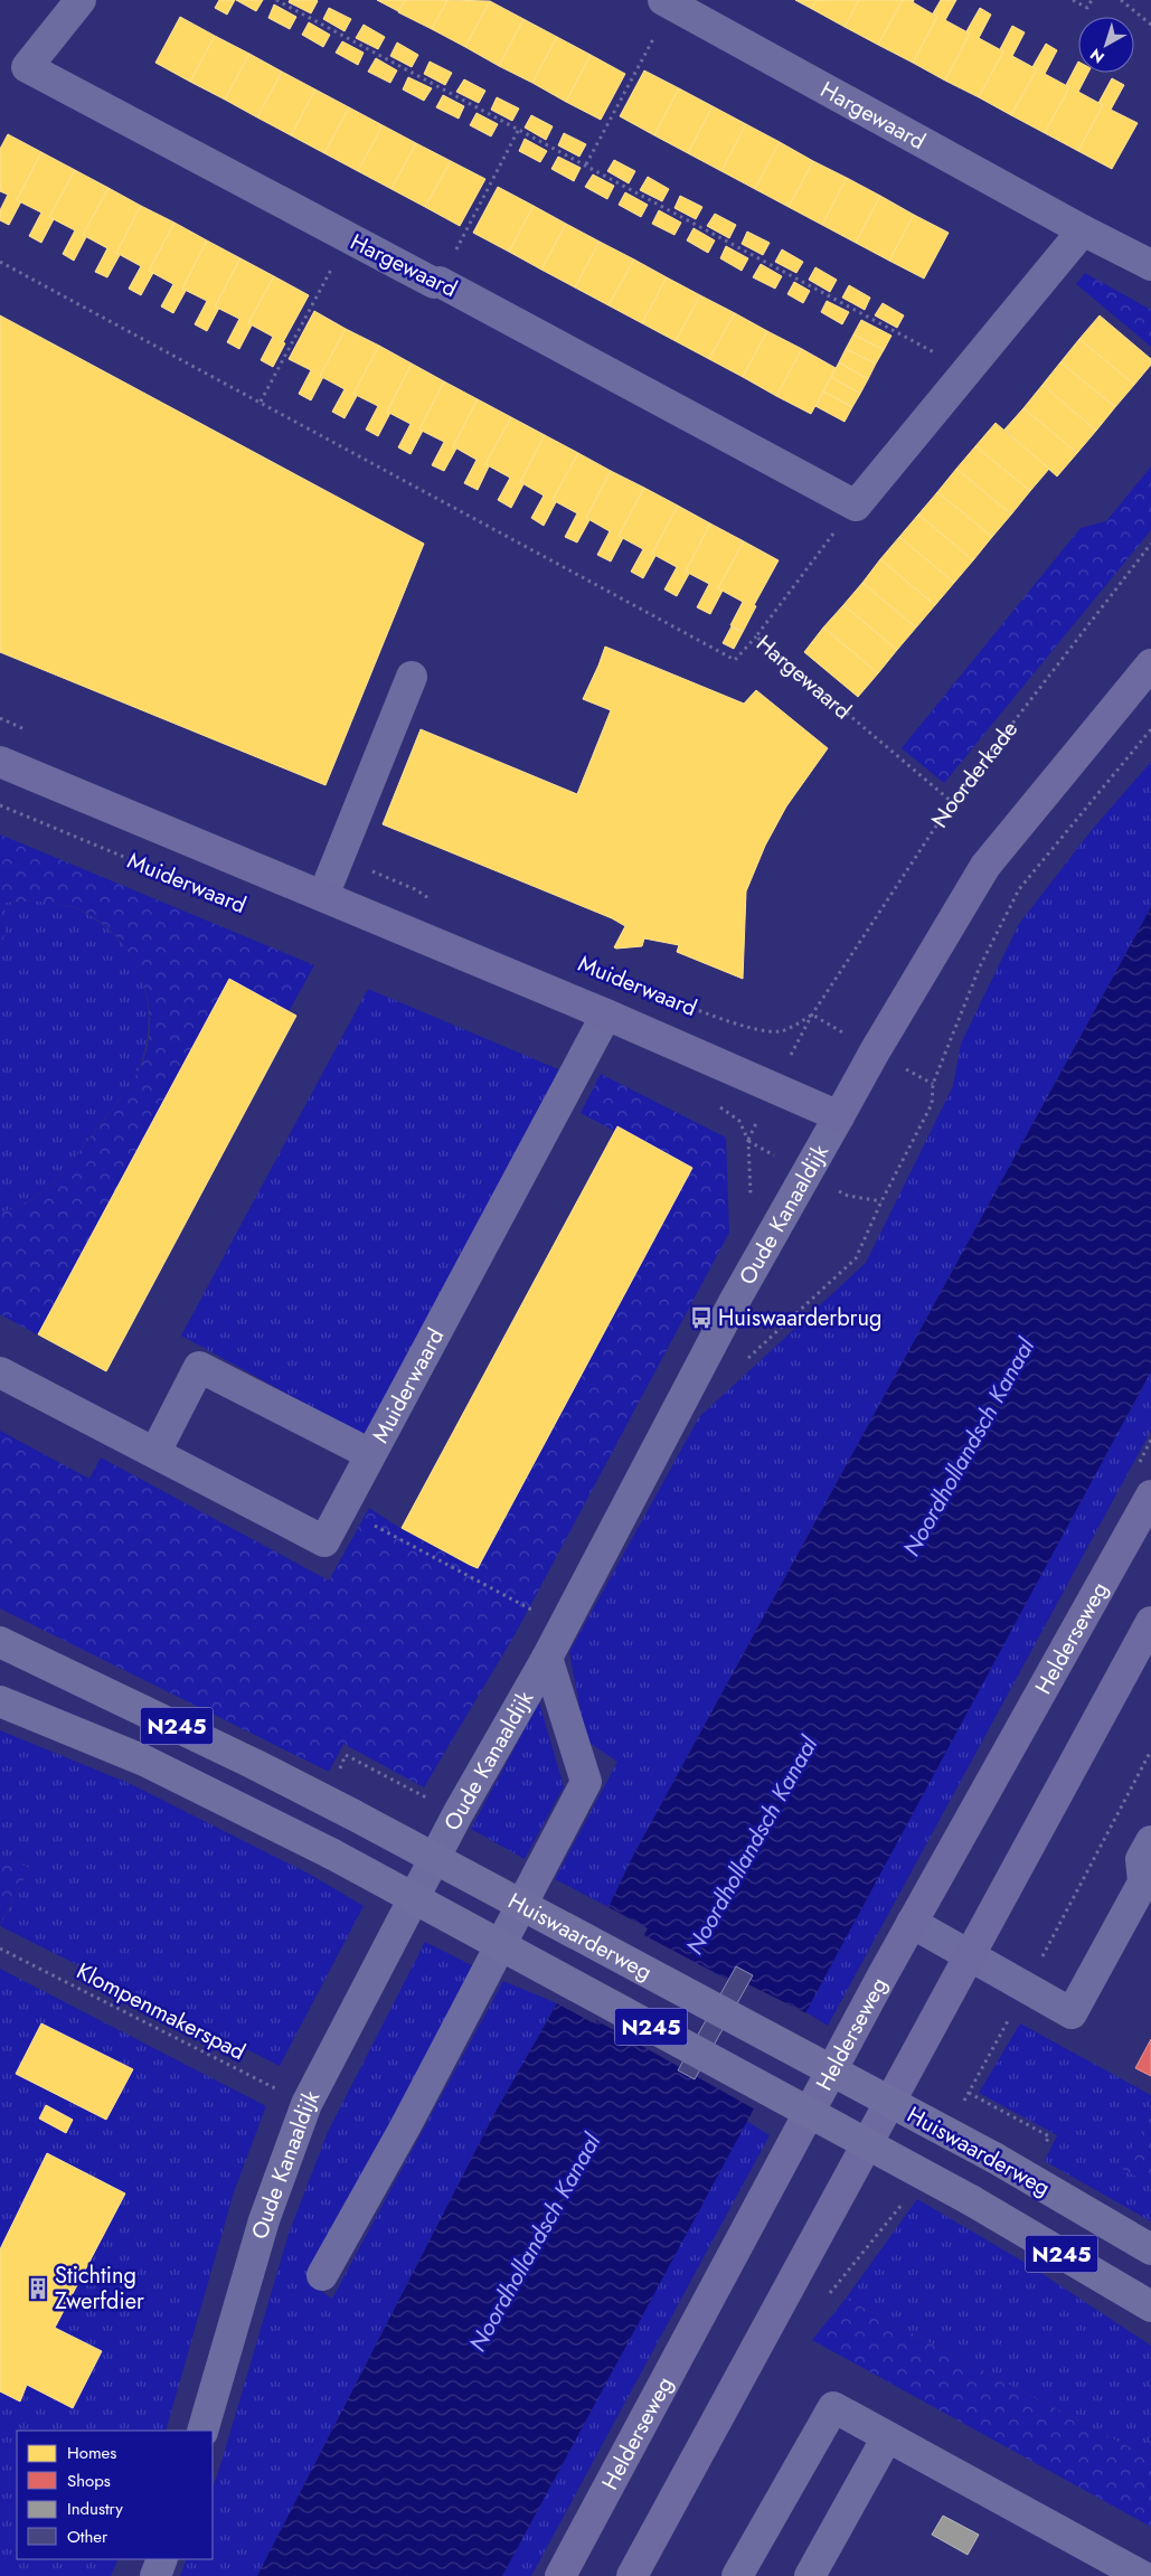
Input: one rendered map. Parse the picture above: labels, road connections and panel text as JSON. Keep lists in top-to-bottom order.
{
  "streets": {
    "highway": ["N245", "Huiswaarderweg"],
    "main road": ["Muiderwaard", "Helderseweg"],
    "street": ["Hargewaard", "Oude Kanaaldijk"],
    "path": ["Noorderkade", "Klompenmakerspad"]
  },
  "crossings": [
    ["Hargewaard", "Noorderkade"],
    ["Noorderkade", "Muiderwaard"],
    ["Muiderwaard", "Oude Kanaaldijk"],
    ["Oude Kanaaldijk", "Klompenmakerspad"]
  ],
  "water": ["Noordhollandsch Kanaal"],
  "places": {
    "bus stop": ["Huiswaarderbrug"],
    "building": ["Stichting Zwerfdier"]
  },
  "legend": [
    "Homes",
    "Shops",
    "Industry",
    "Other"
  ],
  "north": "bottom left"
}
